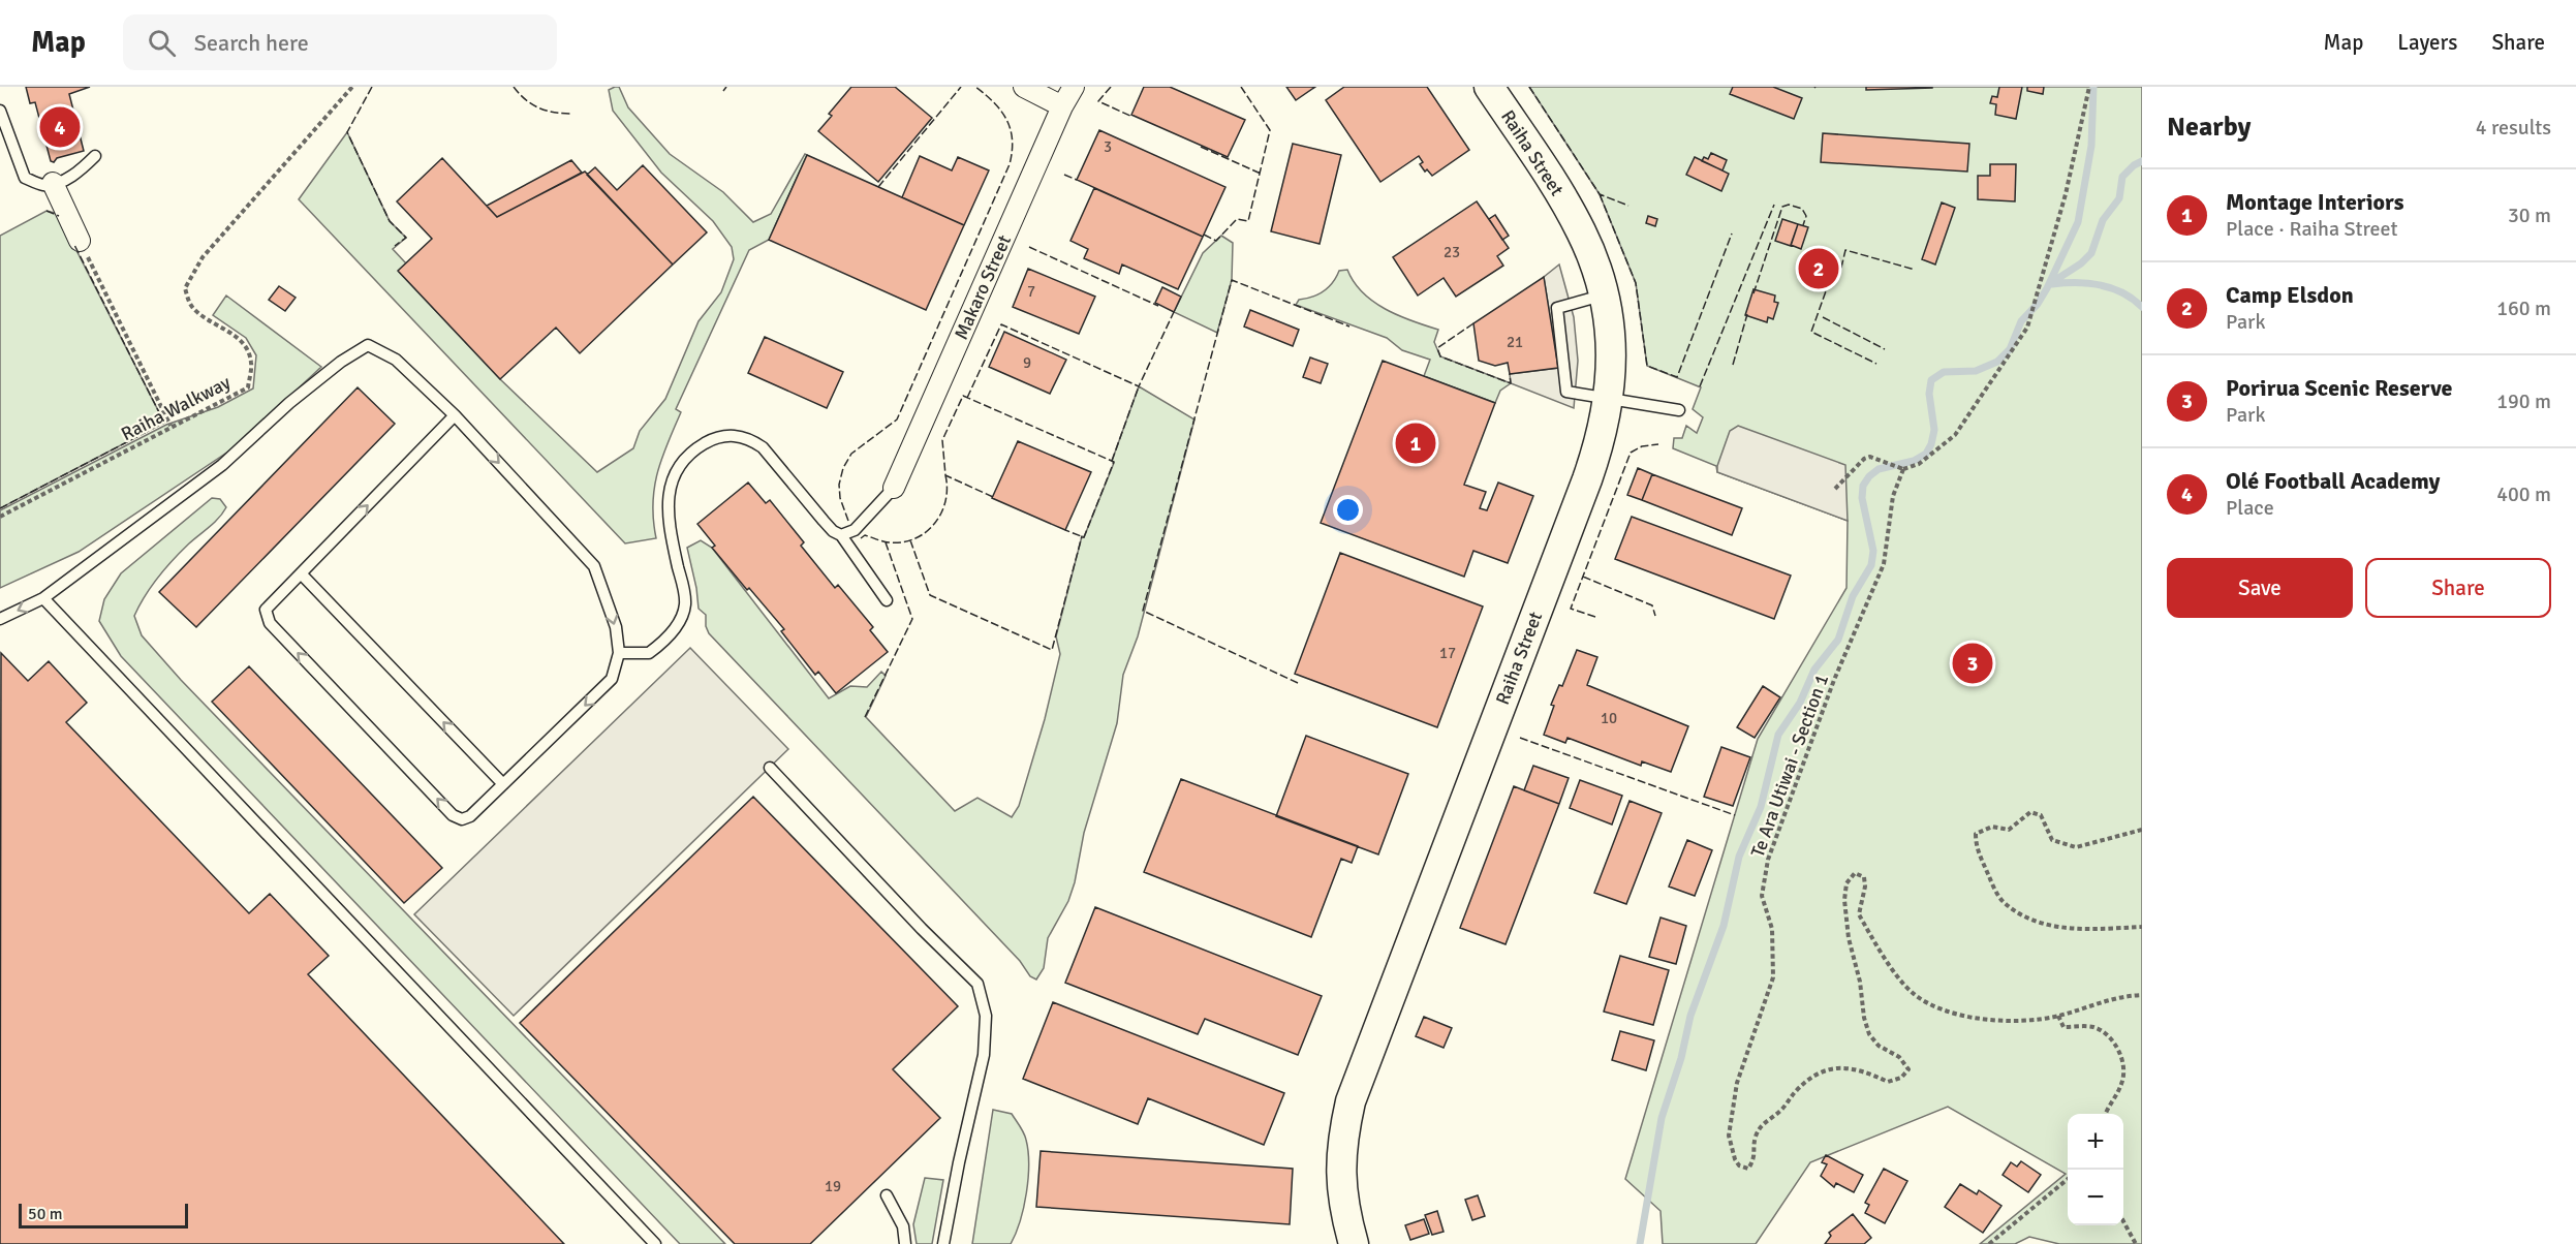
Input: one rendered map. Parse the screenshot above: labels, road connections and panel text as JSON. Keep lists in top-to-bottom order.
{
  "streets": {
    "main road": ["Raiha Street"],
    "street": ["Makaro Street"],
    "path": ["Raiha Walkway", "Te Ara Utiwai - Section 1"]
  },
  "house_numbers": [
    "3",
    "23",
    "7",
    "21",
    "9",
    "17",
    "10",
    "19"
  ],
  "scale_bar": "50 m",
  "page": {
    "header": "Map",
    "search": "Search here",
    "nav": ["Map", "Layers", "Share"],
    "heading": ["Nearby", "4 results"],
    "pins": [
      "4",
      "2",
      "1",
      "3"
    ],
    "list": [
      {
        "mark": "1",
        "name": "Montage Interiors",
        "note": "Place · Raiha Street",
        "value": "30 m"
      },
      {
        "mark": "2",
        "name": "Camp Elsdon",
        "note": "Park",
        "value": "160 m"
      },
      {
        "mark": "3",
        "name": "Porirua Scenic Reserve",
        "note": "Park",
        "value": "190 m"
      },
      {
        "mark": "4",
        "name": "Olé Football Academy",
        "note": "Place",
        "value": "400 m"
      }
    ],
    "buttons": ["Save", "Share"],
    "map_buttons": ["+", "−"],
    "scale": "50 m"
  }
}
